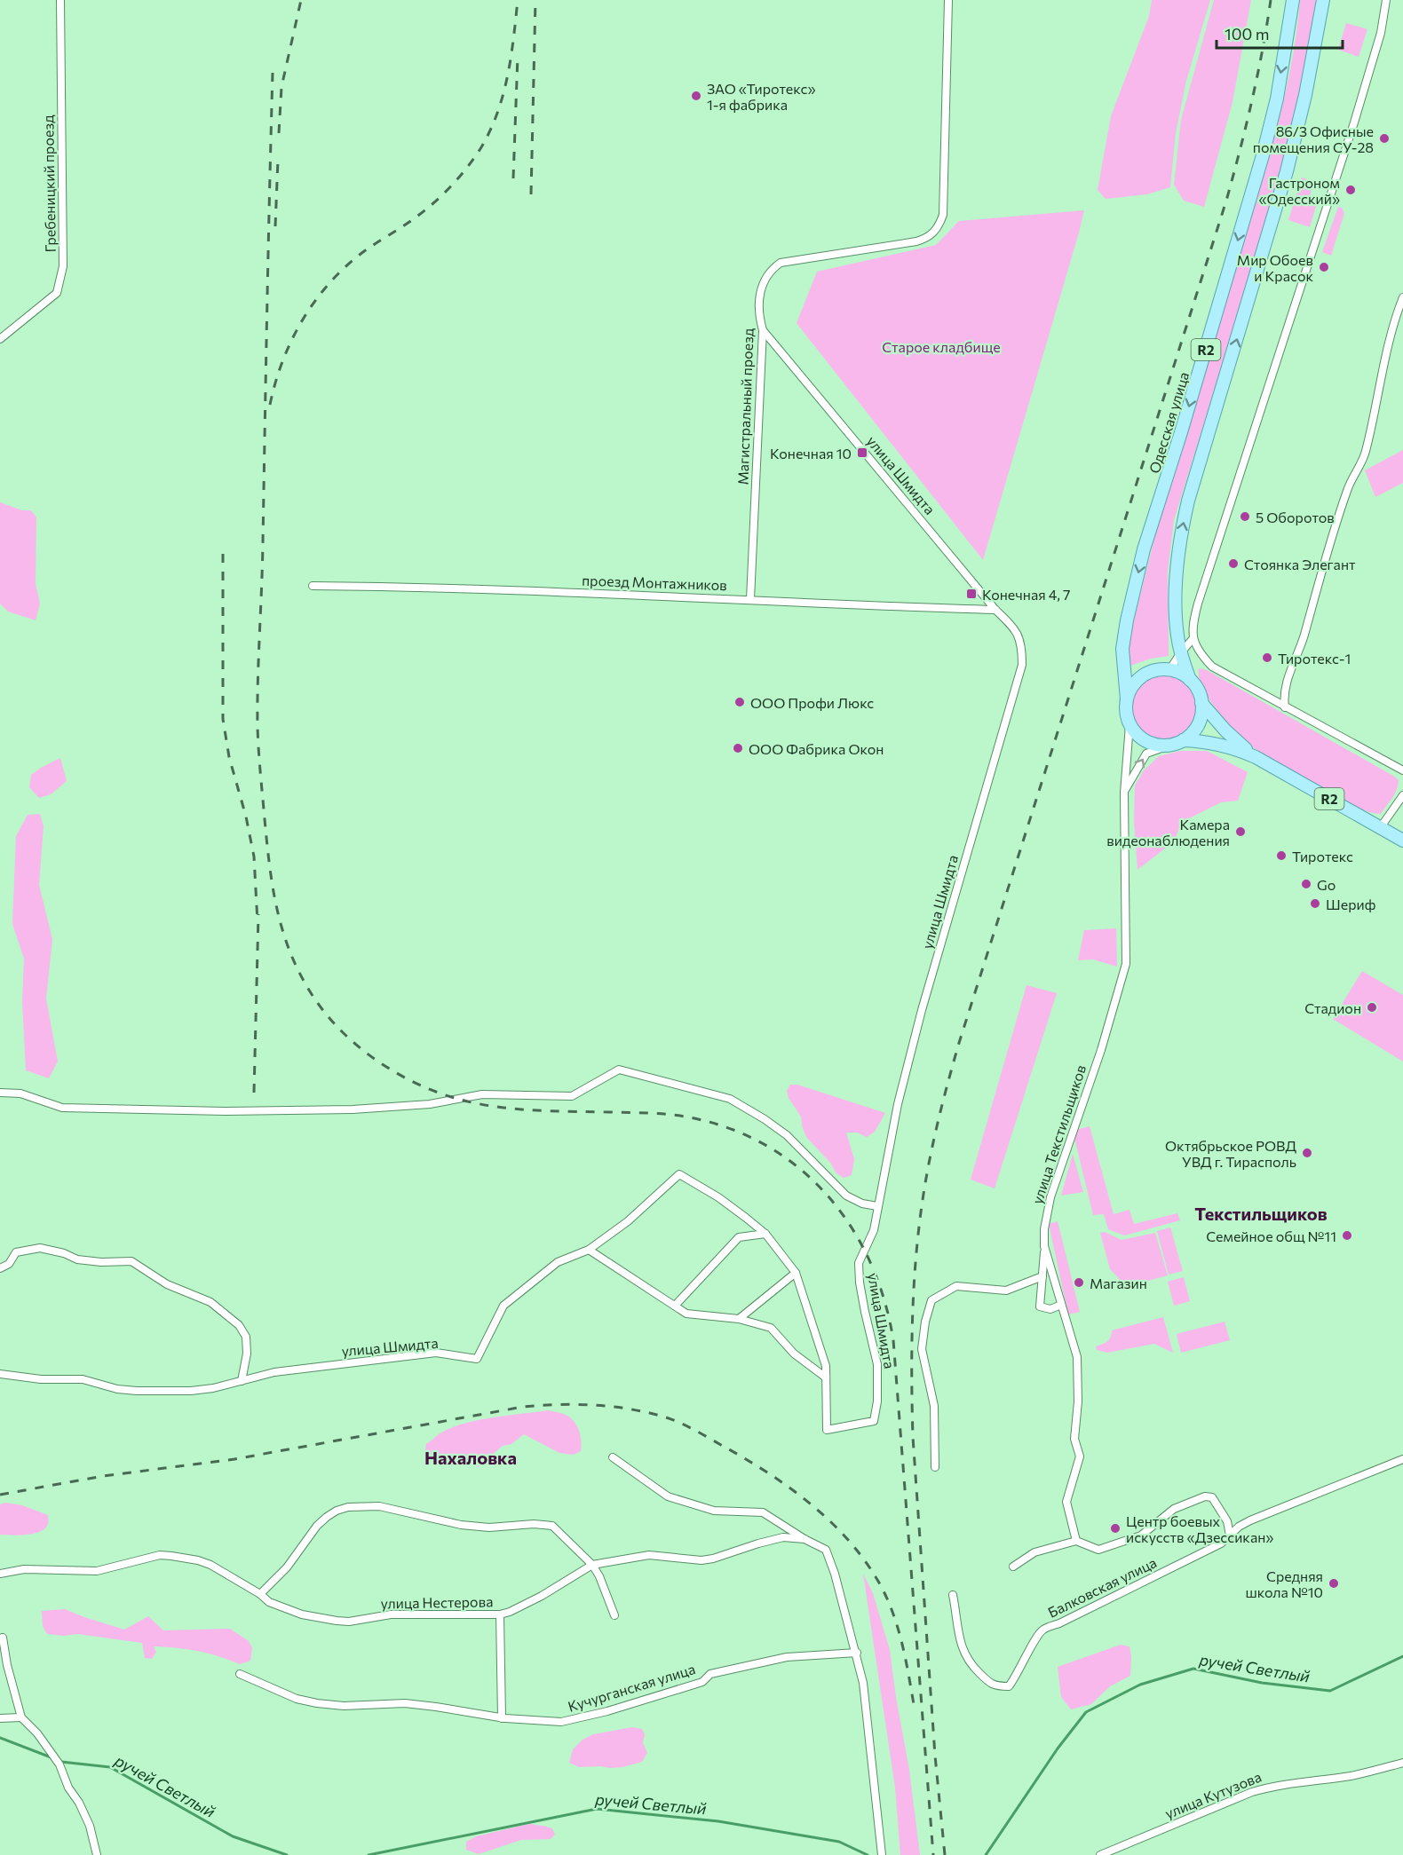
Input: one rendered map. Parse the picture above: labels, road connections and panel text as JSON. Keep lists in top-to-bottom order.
{
  "streets": {
    "main road": ["R2", "Одесская улица"],
    "street": [
      "Гребеницкий проезд",
      "Магистральный проезд",
      "улица Шмидта",
      "проезд Монтажников",
      "улица Текстильщиков",
      "Балковская улица",
      "улица Нестерова",
      "Кучурганская улица",
      "улица Кутузова"
    ]
  },
  "crossings": [
    ["R2", "Одесская улица"],
    ["R2", "улица Текстильщиков"],
    ["Магистральный проезд", "улица Шмидта"],
    ["Магистральный проезд", "проезд Монтажников"],
    ["Одесская улица", "улица Текстильщиков"],
    ["улица Шмидта", "проезд Монтажников"]
  ],
  "districts": ["Текстильщиков", "Нахаловка"],
  "water": ["ручей Светлый"],
  "parks": ["Старое кладбище"],
  "places": {
    "other": [
      "ЗАО «Тиротекс» 1-я фабрика",
      "86/3 Офисные помещения СУ-28",
      "Гастроном «Одесский»",
      "Мир Обоев и Красок",
      "5 Оборотов",
      "Стоянка Элегант",
      "Тиротекс-1",
      "ООО Профи Люкс",
      "ООО Фабрика Окон",
      "Камера видеонаблюдения",
      "Тиротекс",
      "Go",
      "Шериф",
      "Стадион",
      "Октябрьское РОВД УВД г. Тирасполь",
      "Семейное общ №11",
      "Магазин",
      "Центр боевых искусств «Дзессикан»",
      "Средняя школа №10"
    ],
    "transit": ["Конечная 10", "Конечная 4, 7"]
  },
  "scale_bar": "100 m"
}
